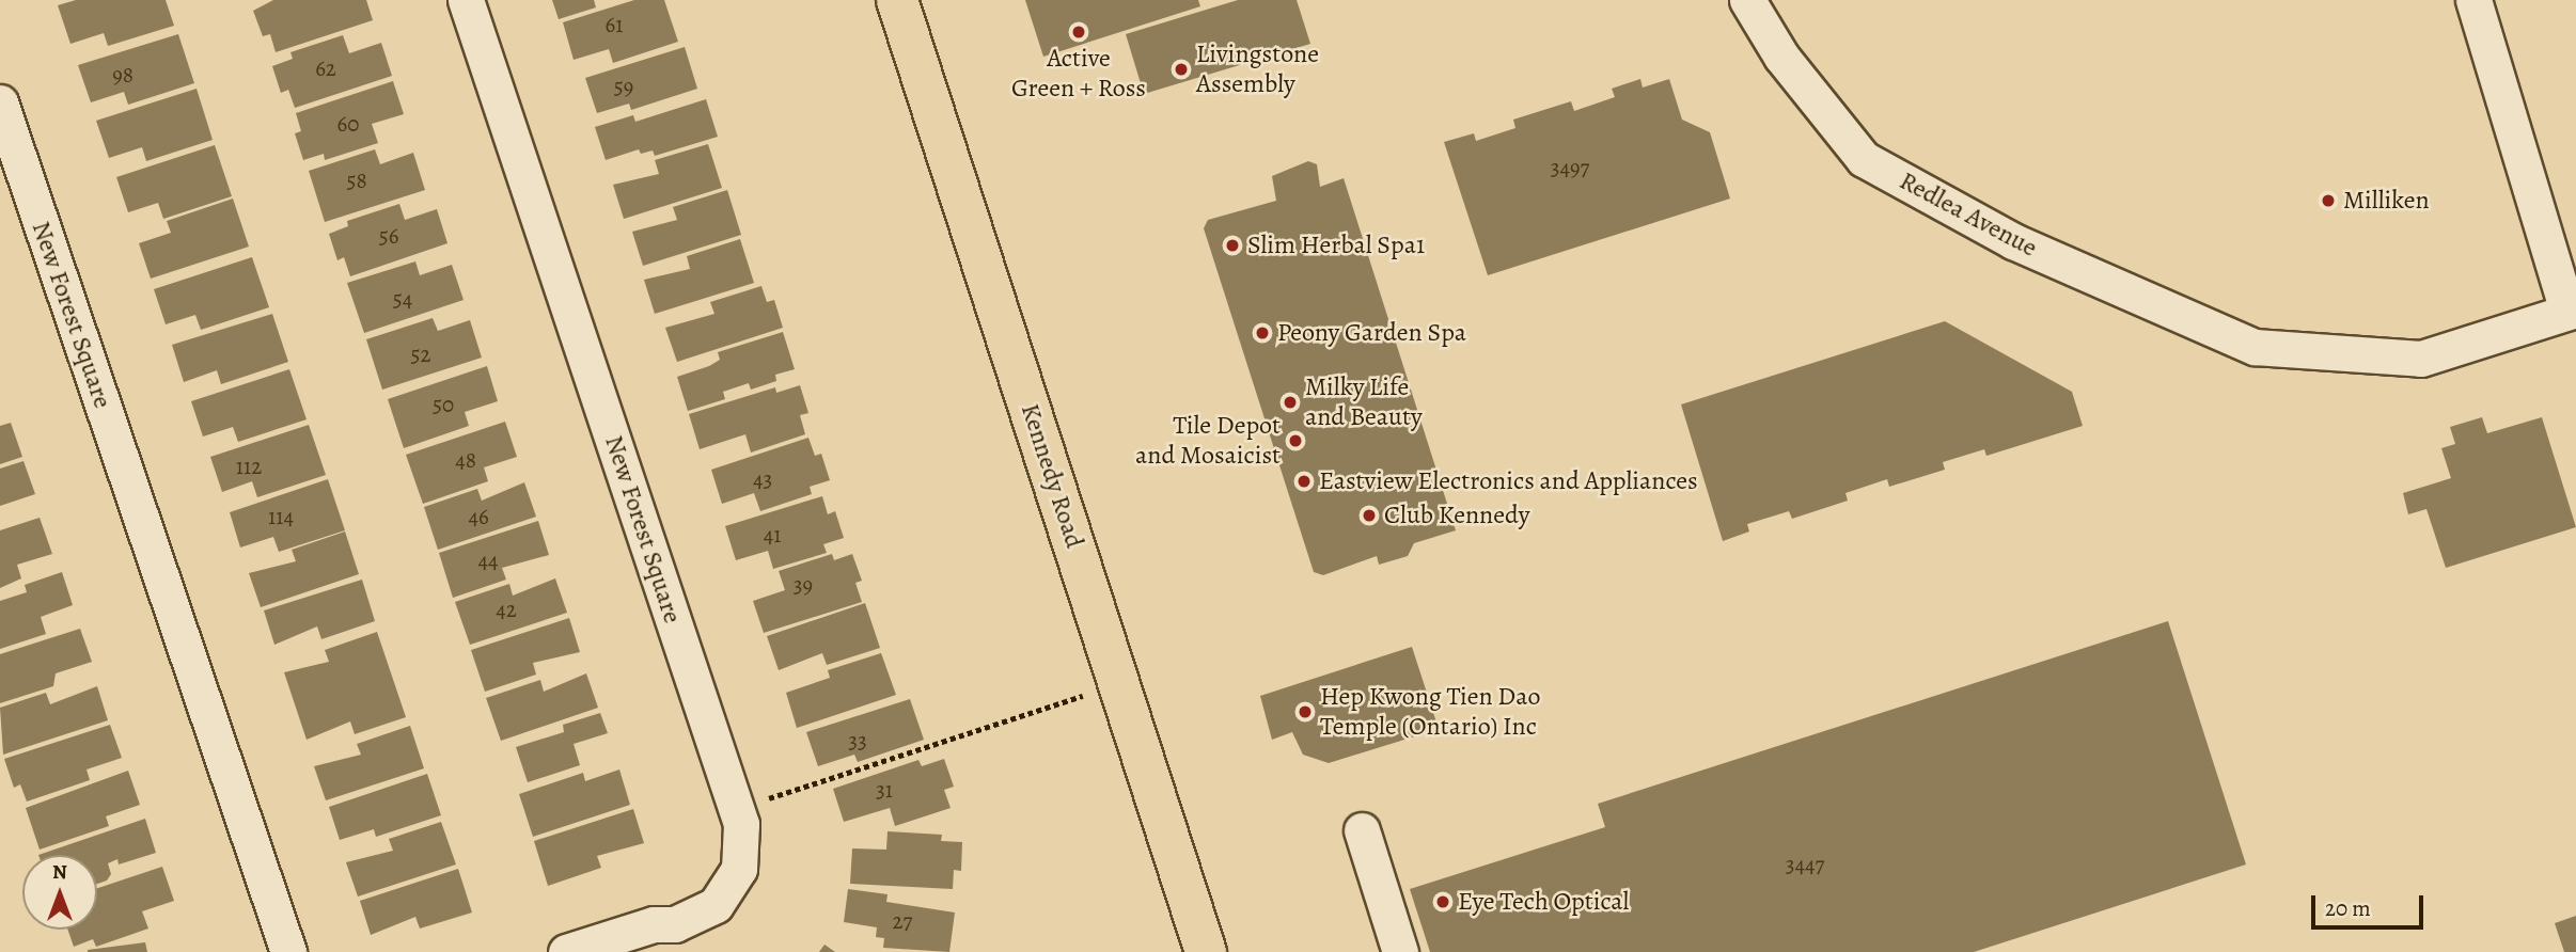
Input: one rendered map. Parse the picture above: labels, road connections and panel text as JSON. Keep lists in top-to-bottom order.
{
  "streets": {
    "main road": ["Kennedy Road"],
    "street": ["Redlea Avenue", "New Forest Square"]
  },
  "places": [
    "Active Green + Ross",
    "Livingstone Assembly",
    "Milliken",
    "Slim Herbal Spa1",
    "Peony Garden Spa",
    "Milky Life and Beauty",
    "Tile Depot and Mosaicist",
    "Eastview Electronics and Appliances",
    "Club Kennedy",
    "Hep Kwong Tien Dao Temple (Ontario) Inc",
    "Eye Tech Optical"
  ],
  "house_numbers": [
    "61",
    "62",
    "98",
    "59",
    "60",
    "3497",
    "58",
    "56",
    "54",
    "52",
    "50",
    "48",
    "112",
    "43",
    "114",
    "46",
    "41",
    "44",
    "39",
    "42",
    "33",
    "31",
    "3447",
    "27"
  ],
  "scale_bar": "20 m",
  "north": "top"
}
